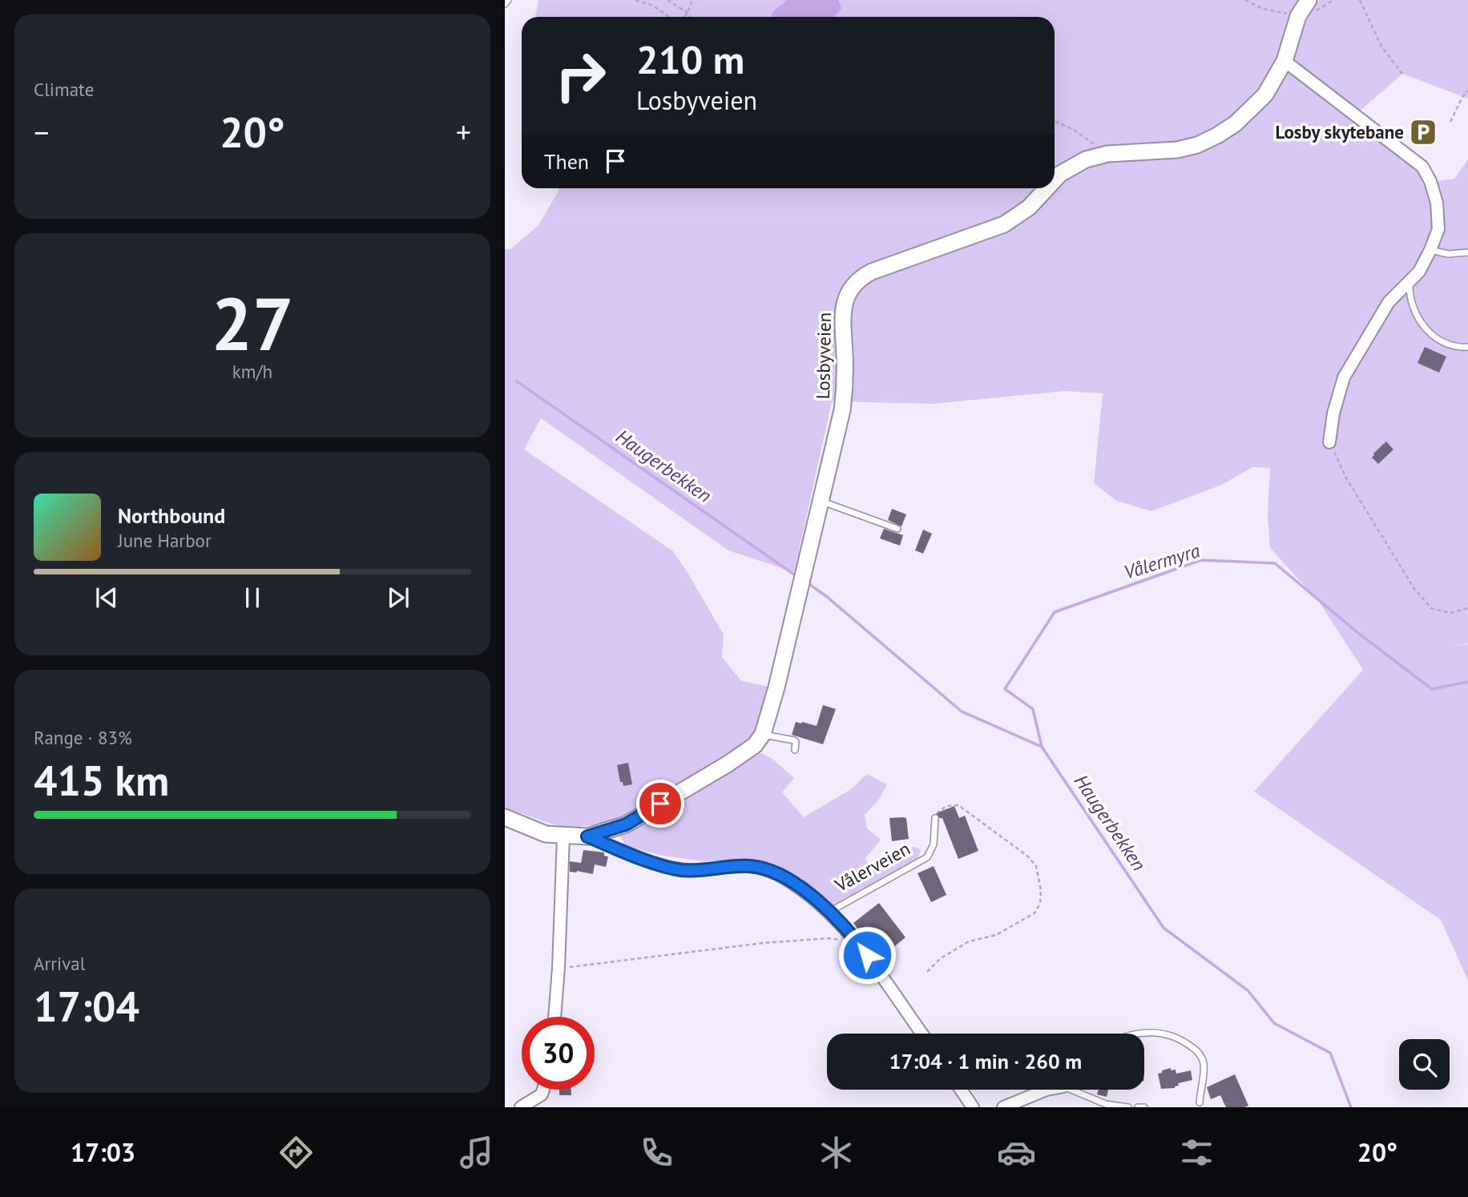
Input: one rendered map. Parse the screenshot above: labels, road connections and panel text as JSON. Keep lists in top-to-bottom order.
{
  "streets": {
    "main road": ["Losbyveien"],
    "street": ["Vålerveien"]
  },
  "crossings": [
    ["Losbyveien", "Vålerveien"]
  ],
  "water": ["Haugerbekken", "Vålermyra"],
  "places": {
    "parking": ["Losby skytebane"]
  },
  "page": {
    "tile": [
      "Climate",
      ["27", "km/h"],
      ["Range · 83%", "415 km"],
      ["Arrival", "17:04"]
    ],
    "turn": ["210 m", "Losbyveien"],
    "heat": ["−", "20°", "+"],
    "then": "Then",
    "song": ["Northbound", "June Harbor"],
    "limit": "30",
    "trip": "17:04 · 1 min · 260 m",
    "tabs": ["17:03", "20°"]
  }
}
